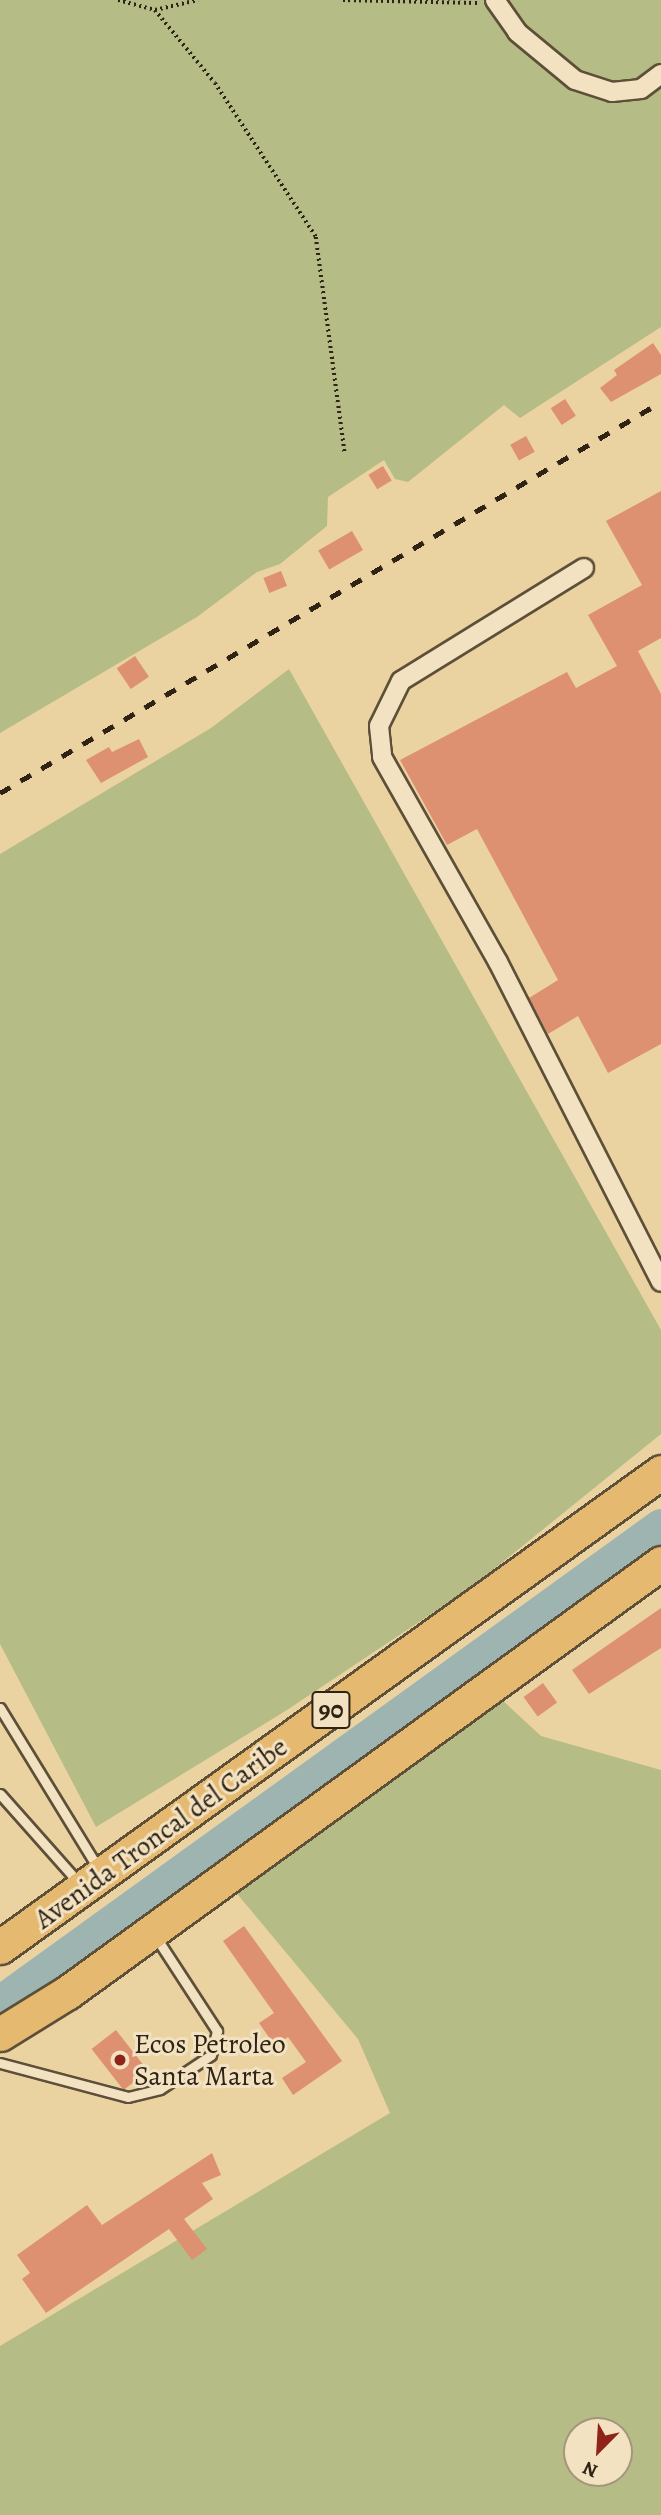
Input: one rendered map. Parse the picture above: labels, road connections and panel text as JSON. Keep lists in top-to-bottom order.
{
  "streets": {
    "highway": ["90", "Avenida Troncal del Caribe"]
  },
  "places": ["Ecos Petroleo Santa Marta"],
  "north": "bottom left"
}
